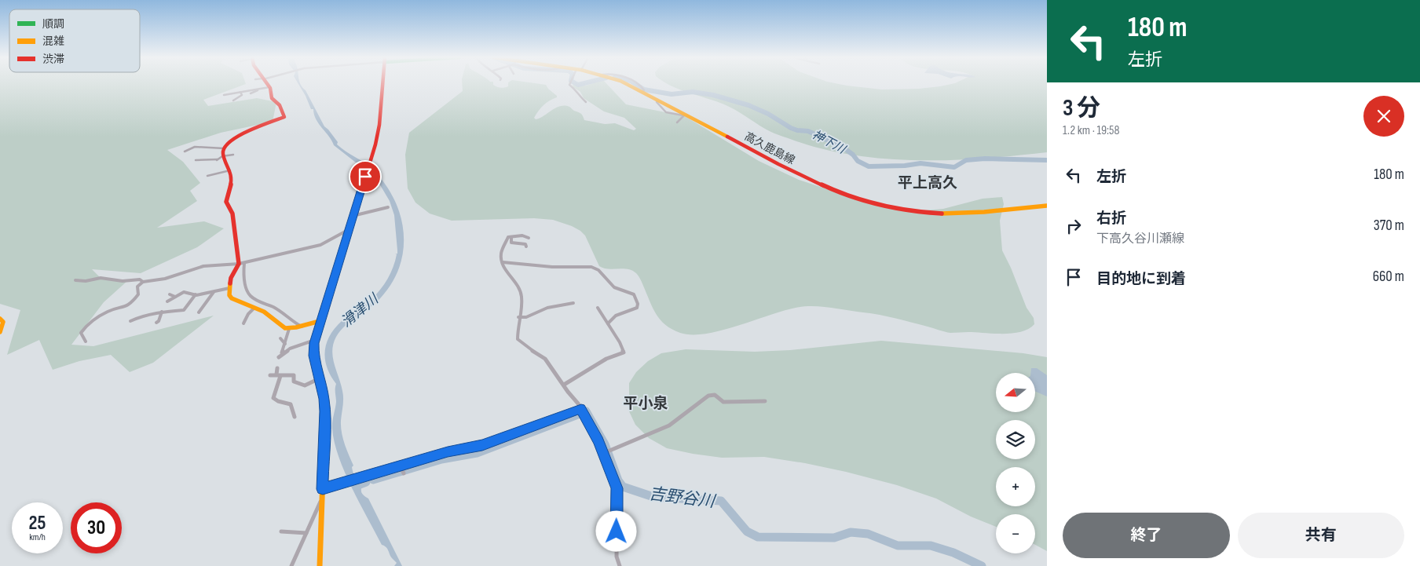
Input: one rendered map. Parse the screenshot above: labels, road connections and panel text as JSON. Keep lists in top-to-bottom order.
{
  "streets": {
    "main road": ["高久鹿島線"]
  },
  "districts": ["平上高久", "平小泉"],
  "water": ["神下川", "滑津川", "吉野谷川"],
  "legend": ["順調", "混雑", "渋滞"],
  "north": "left",
  "page": {
    "turn": ["180 m", "左折"],
    "heading": ["3 分", "1.2 km · 19:58"],
    "list": [
      {
        "name": "左折",
        "value": "180 m"
      },
      {
        "name": "右折",
        "note": "下高久谷川瀬線",
        "value": "370 m"
      },
      {
        "name": "目的地に到着",
        "value": "660 m"
      }
    ],
    "map_buttons": ["+", "−"],
    "speed": "25 km/h",
    "limit": "30",
    "buttons": ["終了", "共有"]
  }
}
